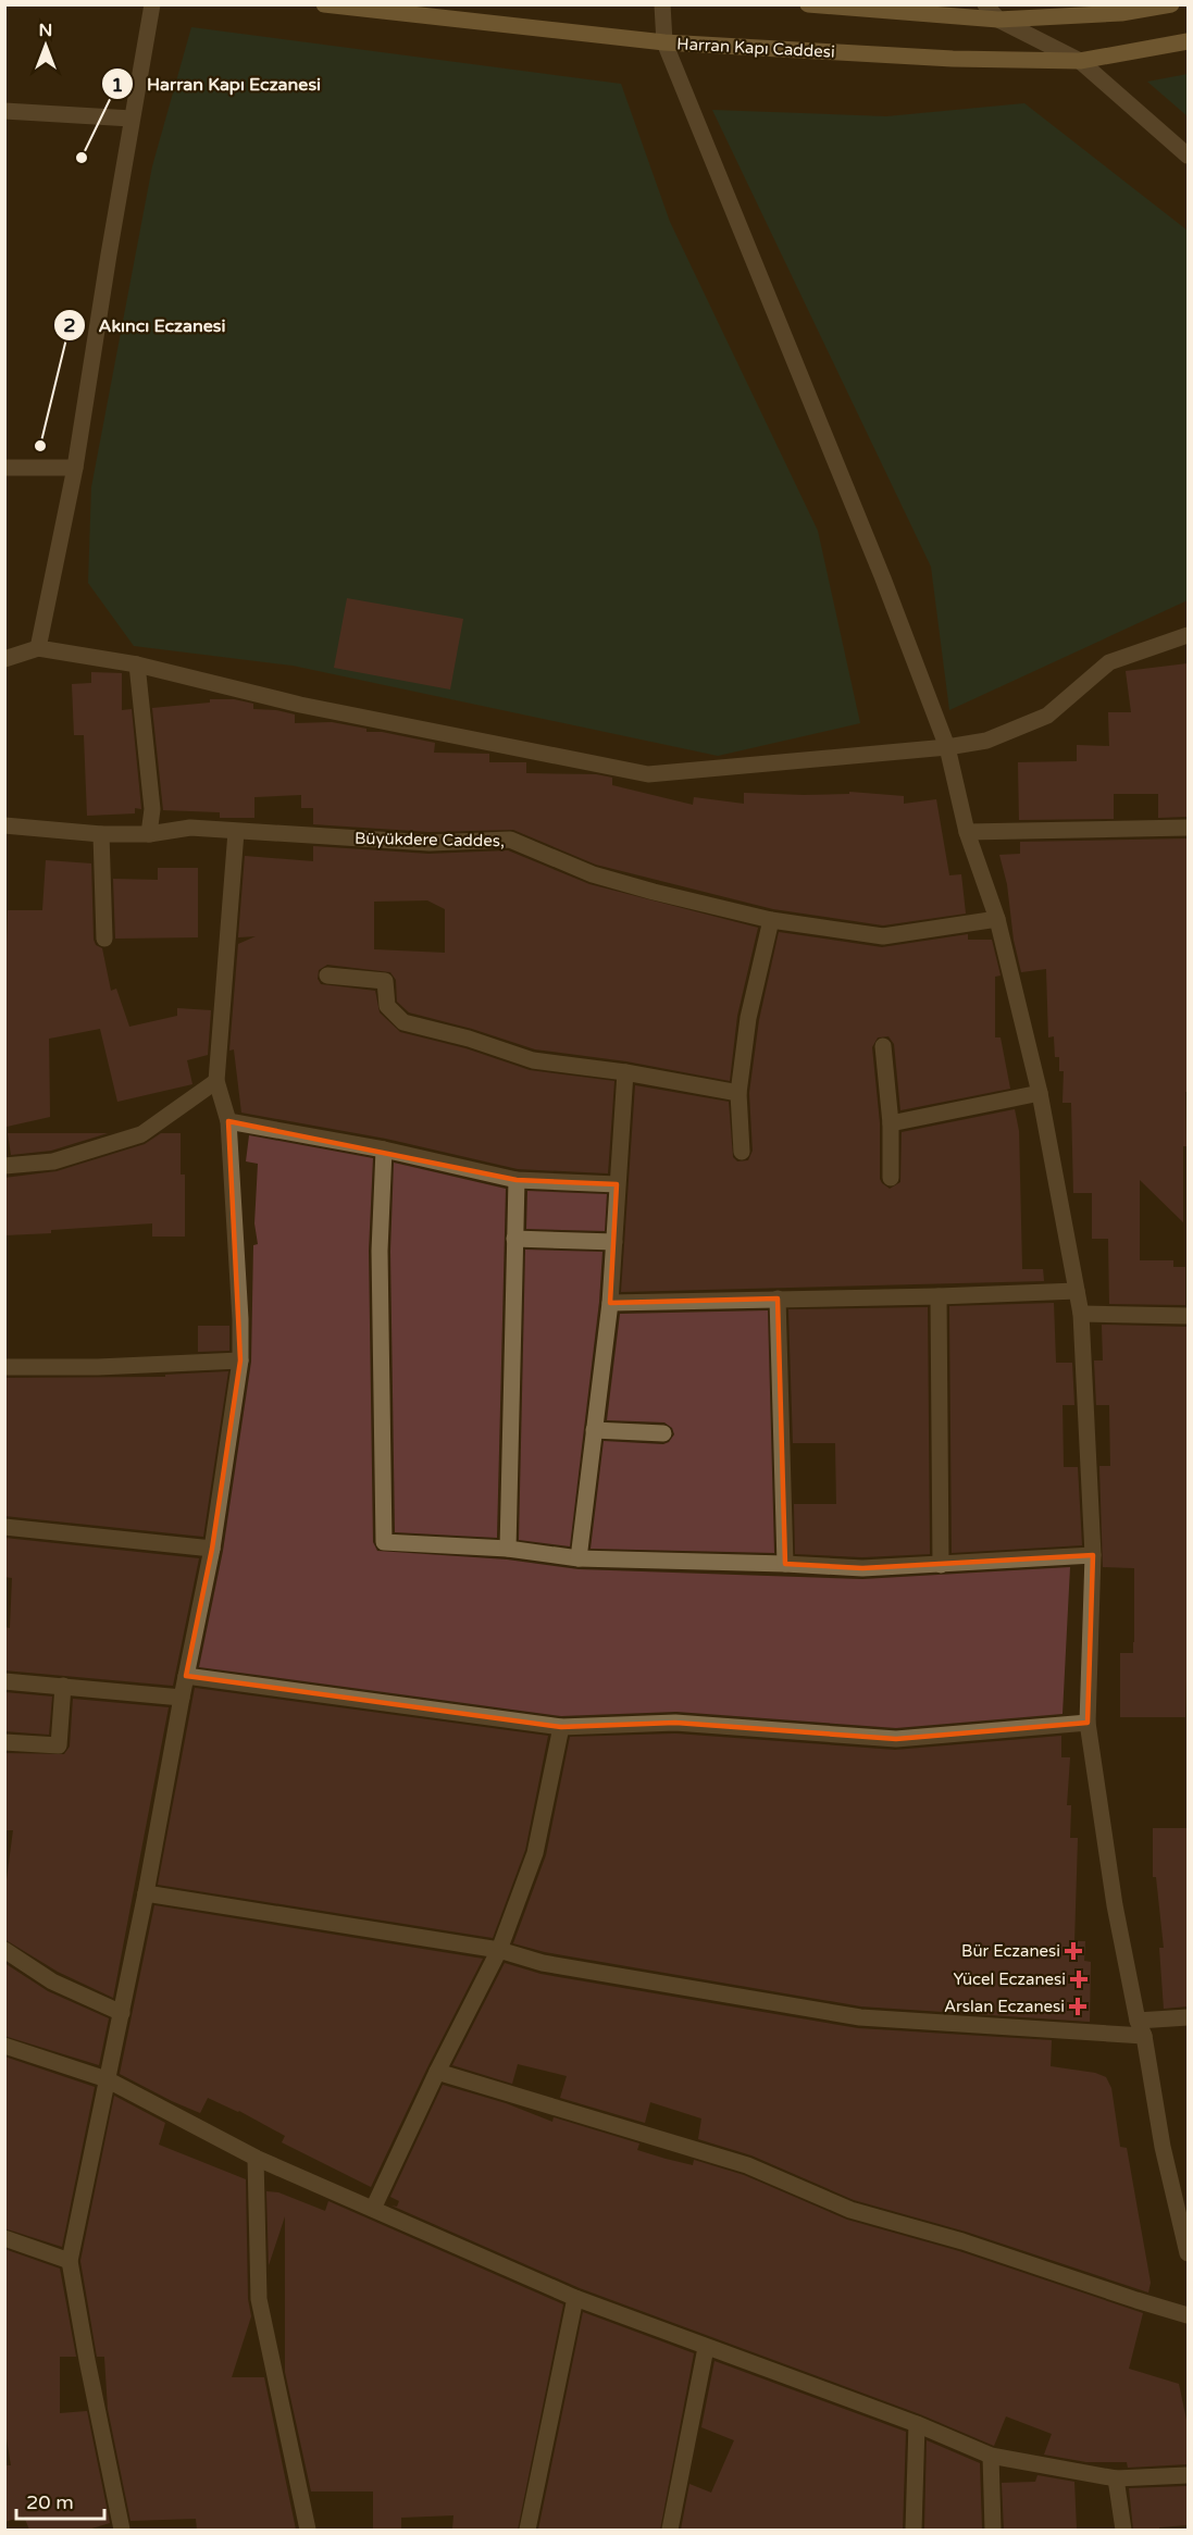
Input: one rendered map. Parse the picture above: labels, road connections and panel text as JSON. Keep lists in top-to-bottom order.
{
  "streets": {
    "main road": ["Harran Kapı Caddesi"],
    "street": ["Büyükdere Caddes,"]
  },
  "places": {
    "other": ["Harran Kapı Eczanesi", "Akıncı Eczanesi"],
    "health": ["Bür Eczanesi", "Yücel Eczanesi", "Arslan Eczanesi"]
  },
  "scale_bar": "20 m",
  "north": "top"
}
